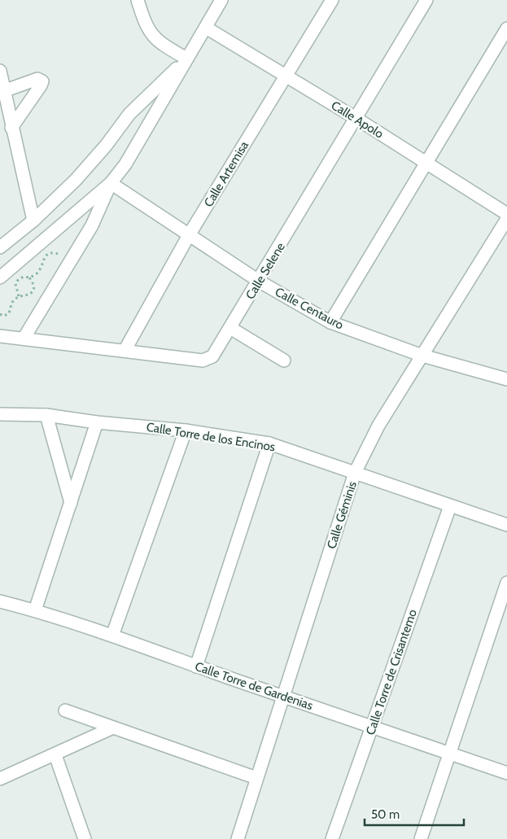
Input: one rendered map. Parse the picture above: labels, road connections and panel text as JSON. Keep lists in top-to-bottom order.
{
  "streets": {
    "street": [
      "Calle Apolo",
      "Calle Artemisa",
      "Calle Selene",
      "Calle Centauro",
      "Calle Torre de los Encinos",
      "Calle Géminis",
      "Calle Torre de Crisantemo",
      "Calle Torre de Gardenias"
    ]
  },
  "crossings": [
    ["Calle Apolo", "Calle Artemisa"],
    ["Calle Apolo", "Calle Selene"],
    ["Calle Artemisa", "Calle Selene"],
    ["Calle Artemisa", "Calle Centauro"],
    ["Calle Selene", "Calle Centauro"],
    ["Calle Centauro", "Calle Géminis"],
    ["Calle Torre de los Encinos", "Calle Géminis"],
    ["Calle Torre de los Encinos", "Calle Torre de Crisantemo"],
    ["Calle Géminis", "Calle Torre de Gardenias"],
    ["Calle Torre de Crisantemo", "Calle Torre de Gardenias"]
  ],
  "scale_bar": "50 m"
}
